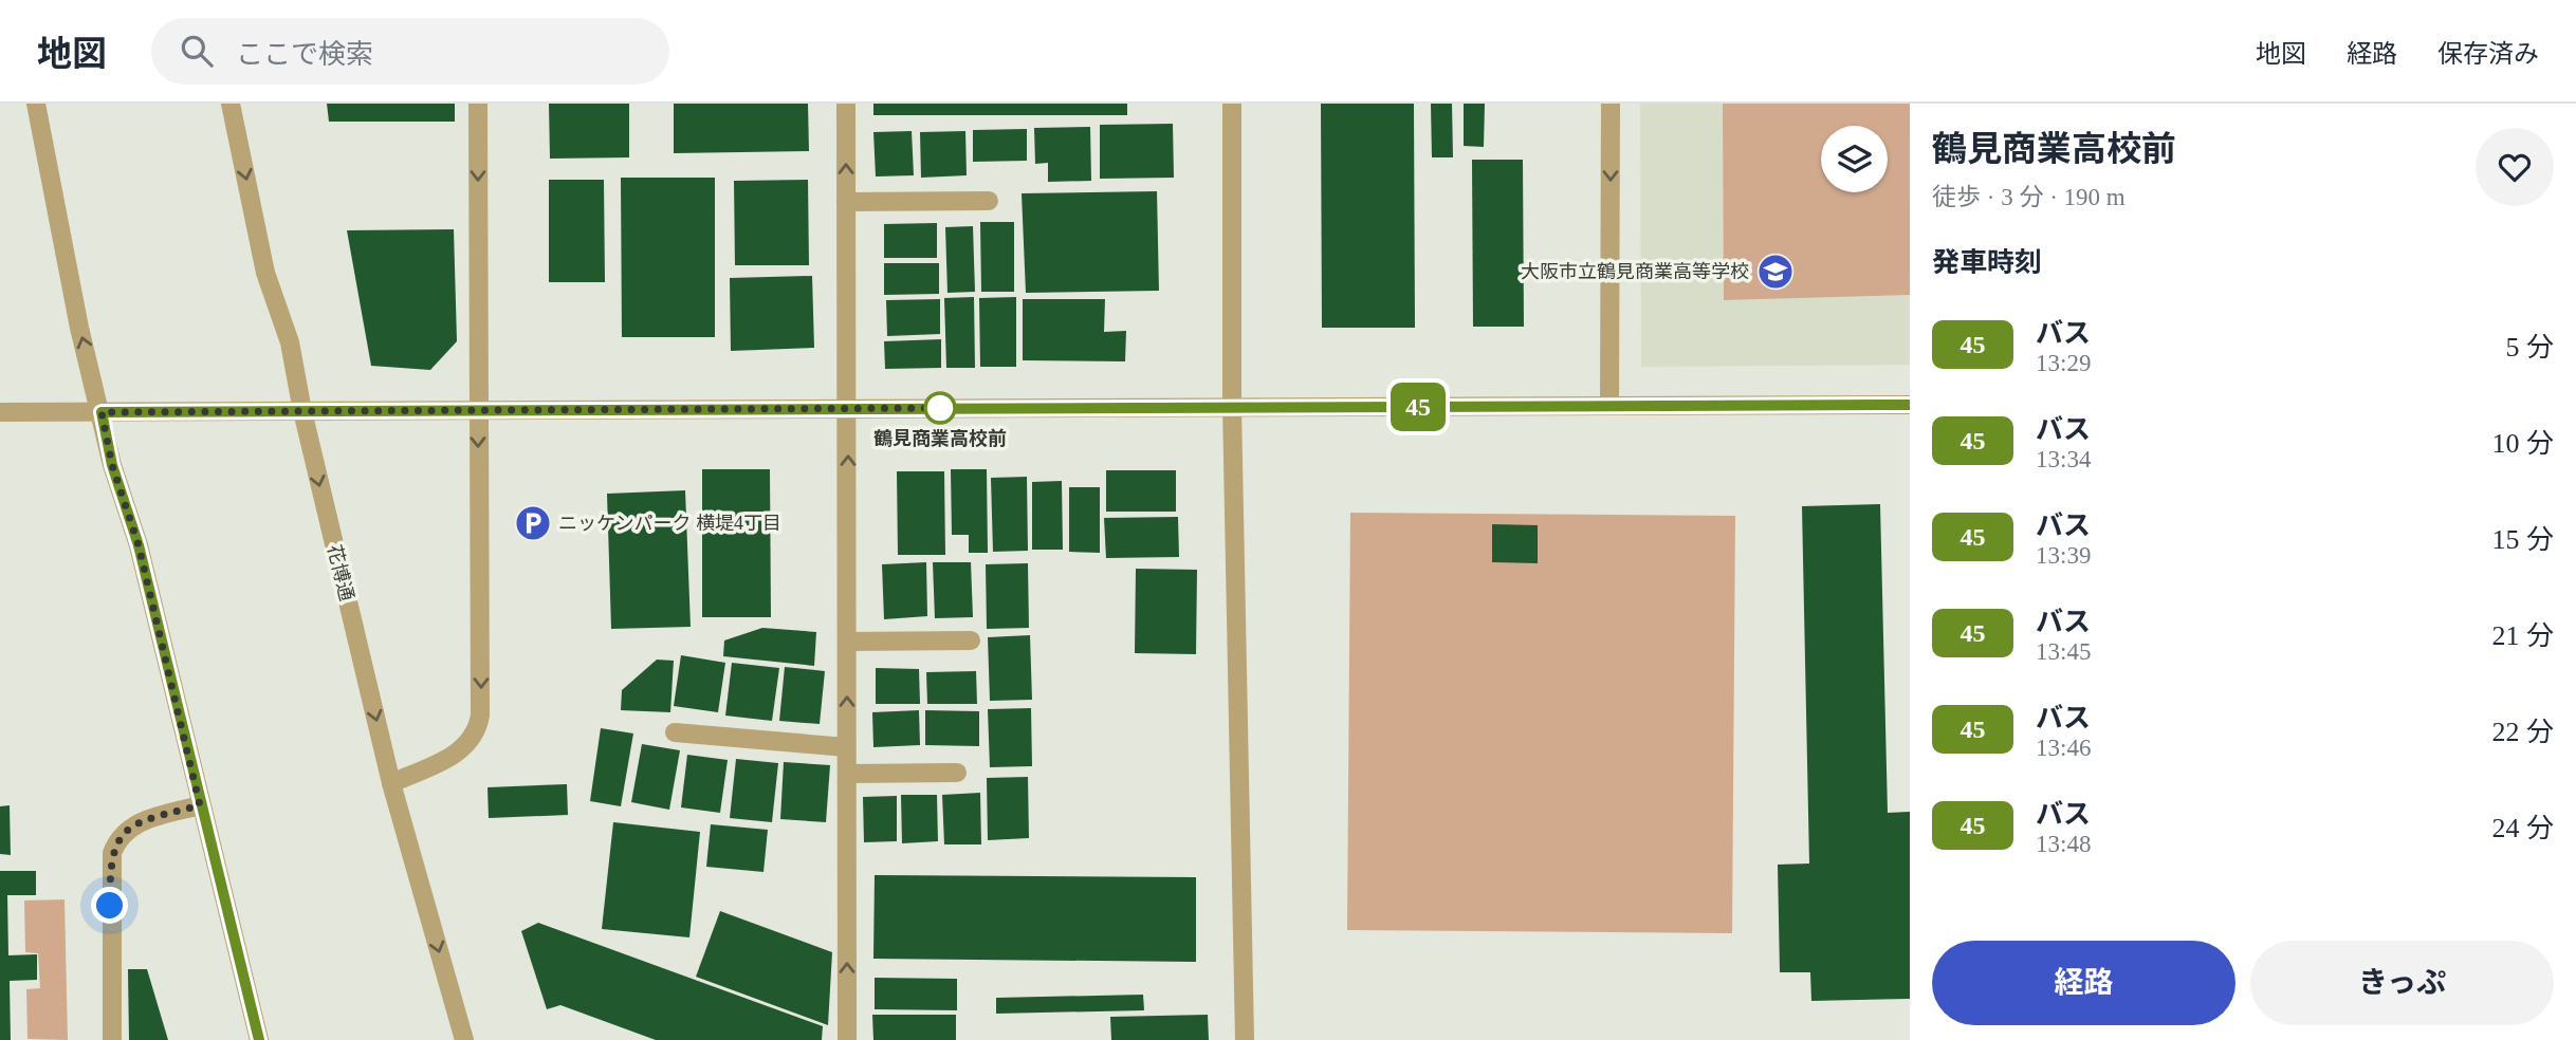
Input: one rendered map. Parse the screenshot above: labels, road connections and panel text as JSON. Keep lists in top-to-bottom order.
{
  "streets": {
    "street": ["花博通"]
  },
  "one_way": ["花博通"],
  "places": {
    "school or university": ["大阪市立鶴見商業高等学校"],
    "other": ["鶴見商業高校前"],
    "parking": ["ニッケンパーク 横堤4丁目"]
  },
  "lines": ["bus line 45"],
  "page": {
    "header": "地図",
    "search": "ここで検索",
    "nav": ["地図", "経路", "保存済み"],
    "on_map": "45",
    "heading": [
      ["鶴見商業高校前", "徒歩 · 3 分 · 190 m"],
      "発車時刻"
    ],
    "list": [
      {
        "mark": "45",
        "name": "バス",
        "note": "13:29",
        "value": "5 分"
      },
      {
        "mark": "45",
        "name": "バス",
        "note": "13:34",
        "value": "10 分"
      },
      {
        "mark": "45",
        "name": "バス",
        "note": "13:39",
        "value": "15 分"
      },
      {
        "mark": "45",
        "name": "バス",
        "note": "13:45",
        "value": "21 分"
      },
      {
        "mark": "45",
        "name": "バス",
        "note": "13:46",
        "value": "22 分"
      },
      {
        "mark": "45",
        "name": "バス",
        "note": "13:48",
        "value": "24 分"
      }
    ],
    "buttons": ["経路", "きっぷ"]
  }
}
